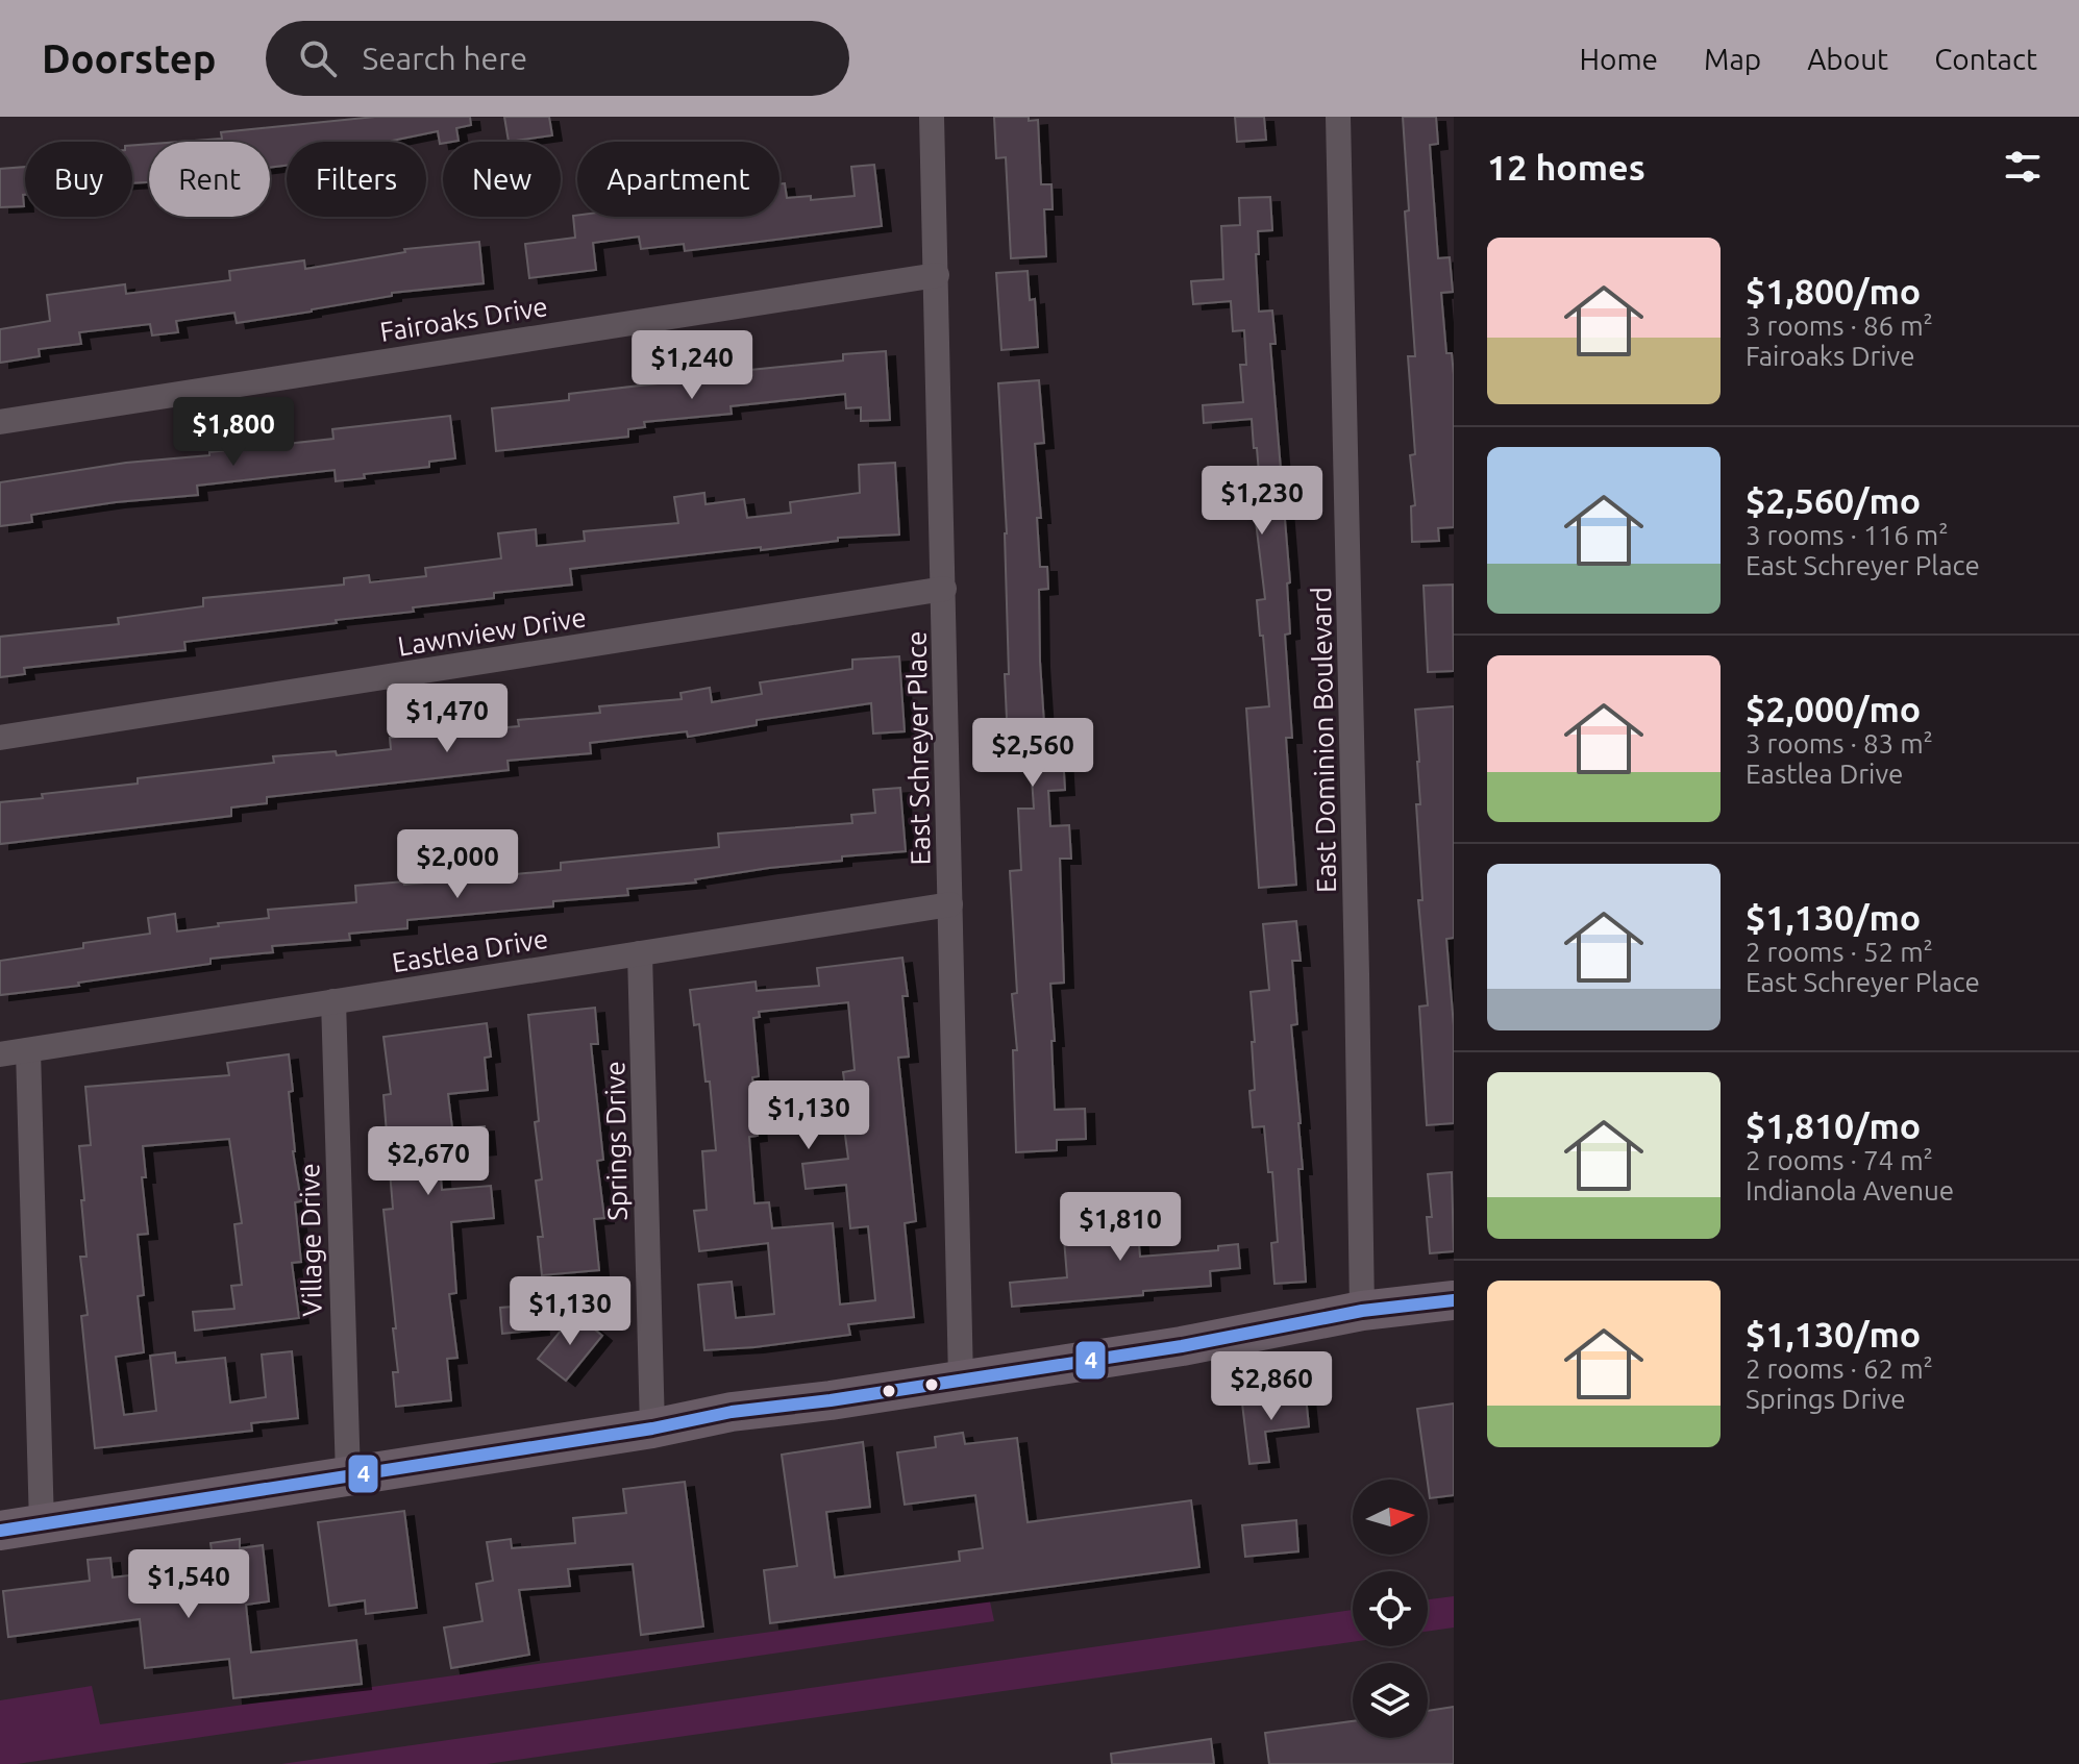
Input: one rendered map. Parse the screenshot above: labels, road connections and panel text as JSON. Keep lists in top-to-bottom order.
{
  "streets": {
    "street": [
      "Fairoaks Drive",
      "Lawnview Drive",
      "East Dominion Boulevard",
      "East Schreyer Place",
      "Eastlea Drive",
      "Springs Drive",
      "Village Drive"
    ]
  },
  "crossings": [
    ["Fairoaks Drive", "East Schreyer Place"],
    ["Lawnview Drive", "East Schreyer Place"],
    ["East Schreyer Place", "Eastlea Drive"],
    ["Eastlea Drive", "Springs Drive"],
    ["Eastlea Drive", "Village Drive"]
  ],
  "lines": ["transit line 4"],
  "north": "right",
  "page": {
    "header": "Doorstep",
    "search": "Search here",
    "nav": [
      "Home",
      "Map",
      "About",
      "Contact"
    ],
    "heading": "12 homes",
    "chip": [
      "Buy",
      "Rent",
      "Filters",
      "New",
      "Apartment"
    ],
    "list": [
      {
        "name": "$1,800/mo",
        "note": "3 rooms · 86 m² · Fairoaks Drive"
      },
      {
        "name": "$2,560/mo",
        "note": "3 rooms · 116 m² · East Schreyer Place"
      },
      {
        "name": "$2,000/mo",
        "note": "3 rooms · 83 m² · Eastlea Drive"
      },
      {
        "name": "$1,130/mo",
        "note": "2 rooms · 52 m² · East Schreyer Place"
      },
      {
        "name": "$1,810/mo",
        "note": "2 rooms · 74 m² · Indianola Avenue"
      },
      {
        "name": "$1,130/mo",
        "note": "2 rooms · 62 m² · Springs Drive"
      }
    ],
    "price": [
      "$1,240",
      "$1,800",
      "$1,230",
      "$1,470",
      "$2,560",
      "$2,000",
      "$1,130",
      "$2,670",
      "$1,810",
      "$1,130",
      "$2,860",
      "$1,540"
    ]
  }
}
